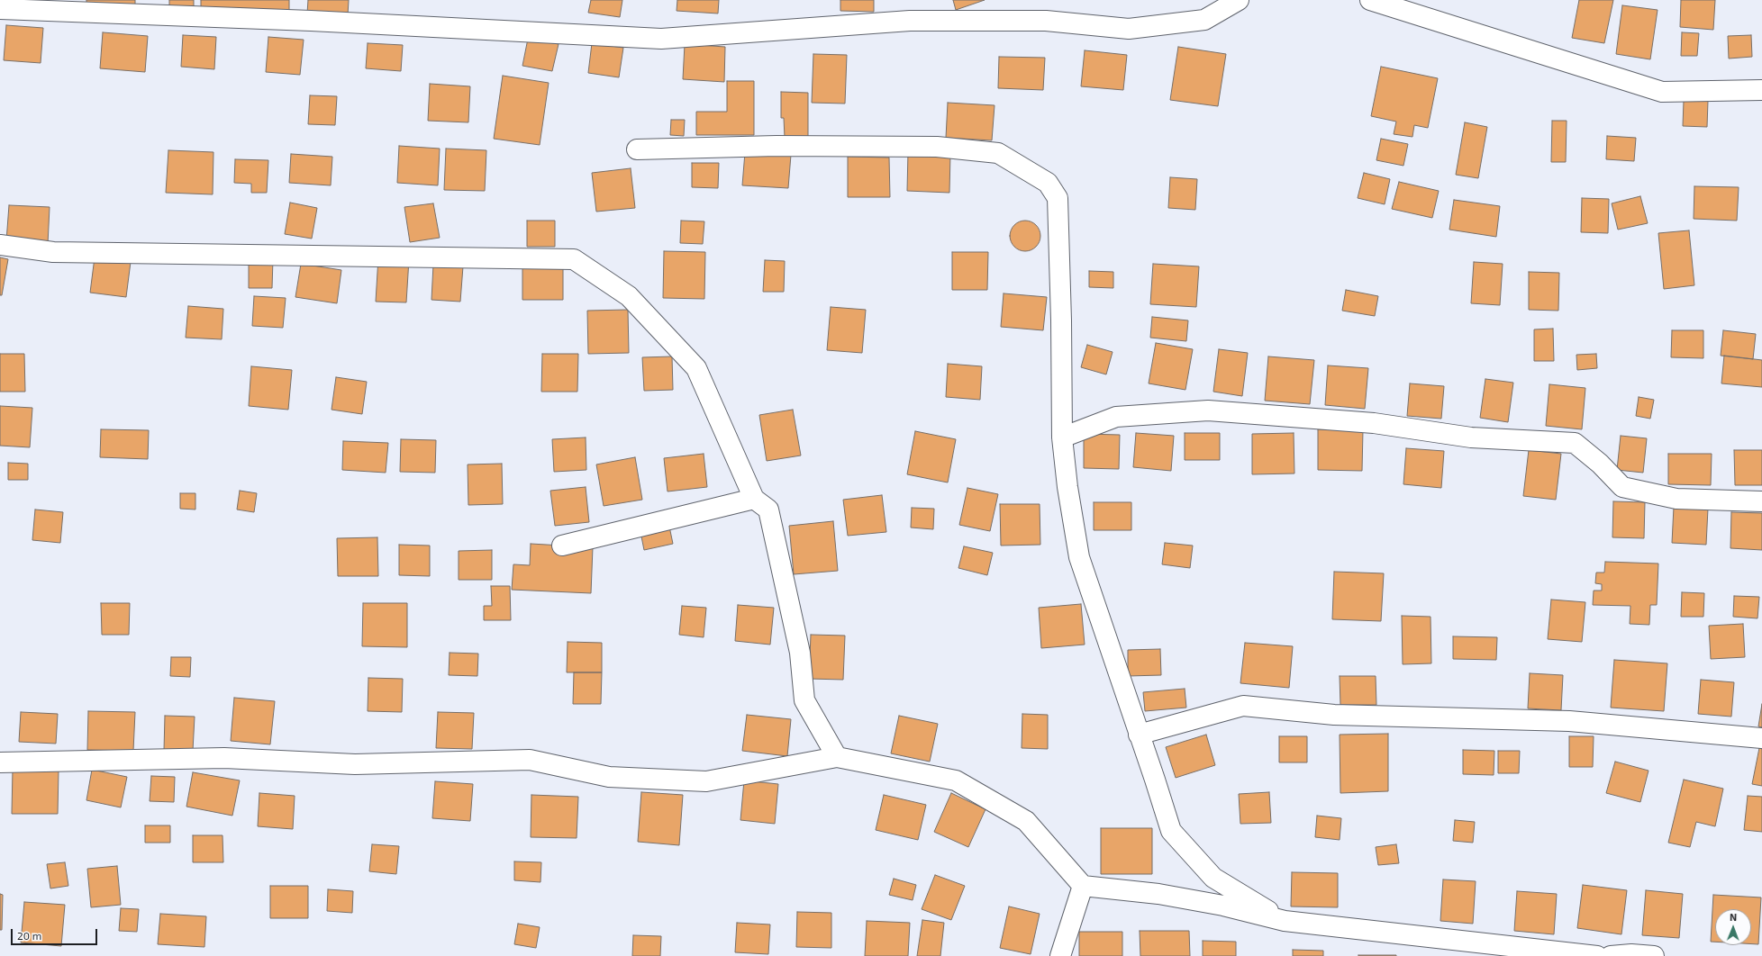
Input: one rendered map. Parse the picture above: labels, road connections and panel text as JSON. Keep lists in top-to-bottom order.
{
  "scale_bar": "20 m",
  "north": "top"
}
